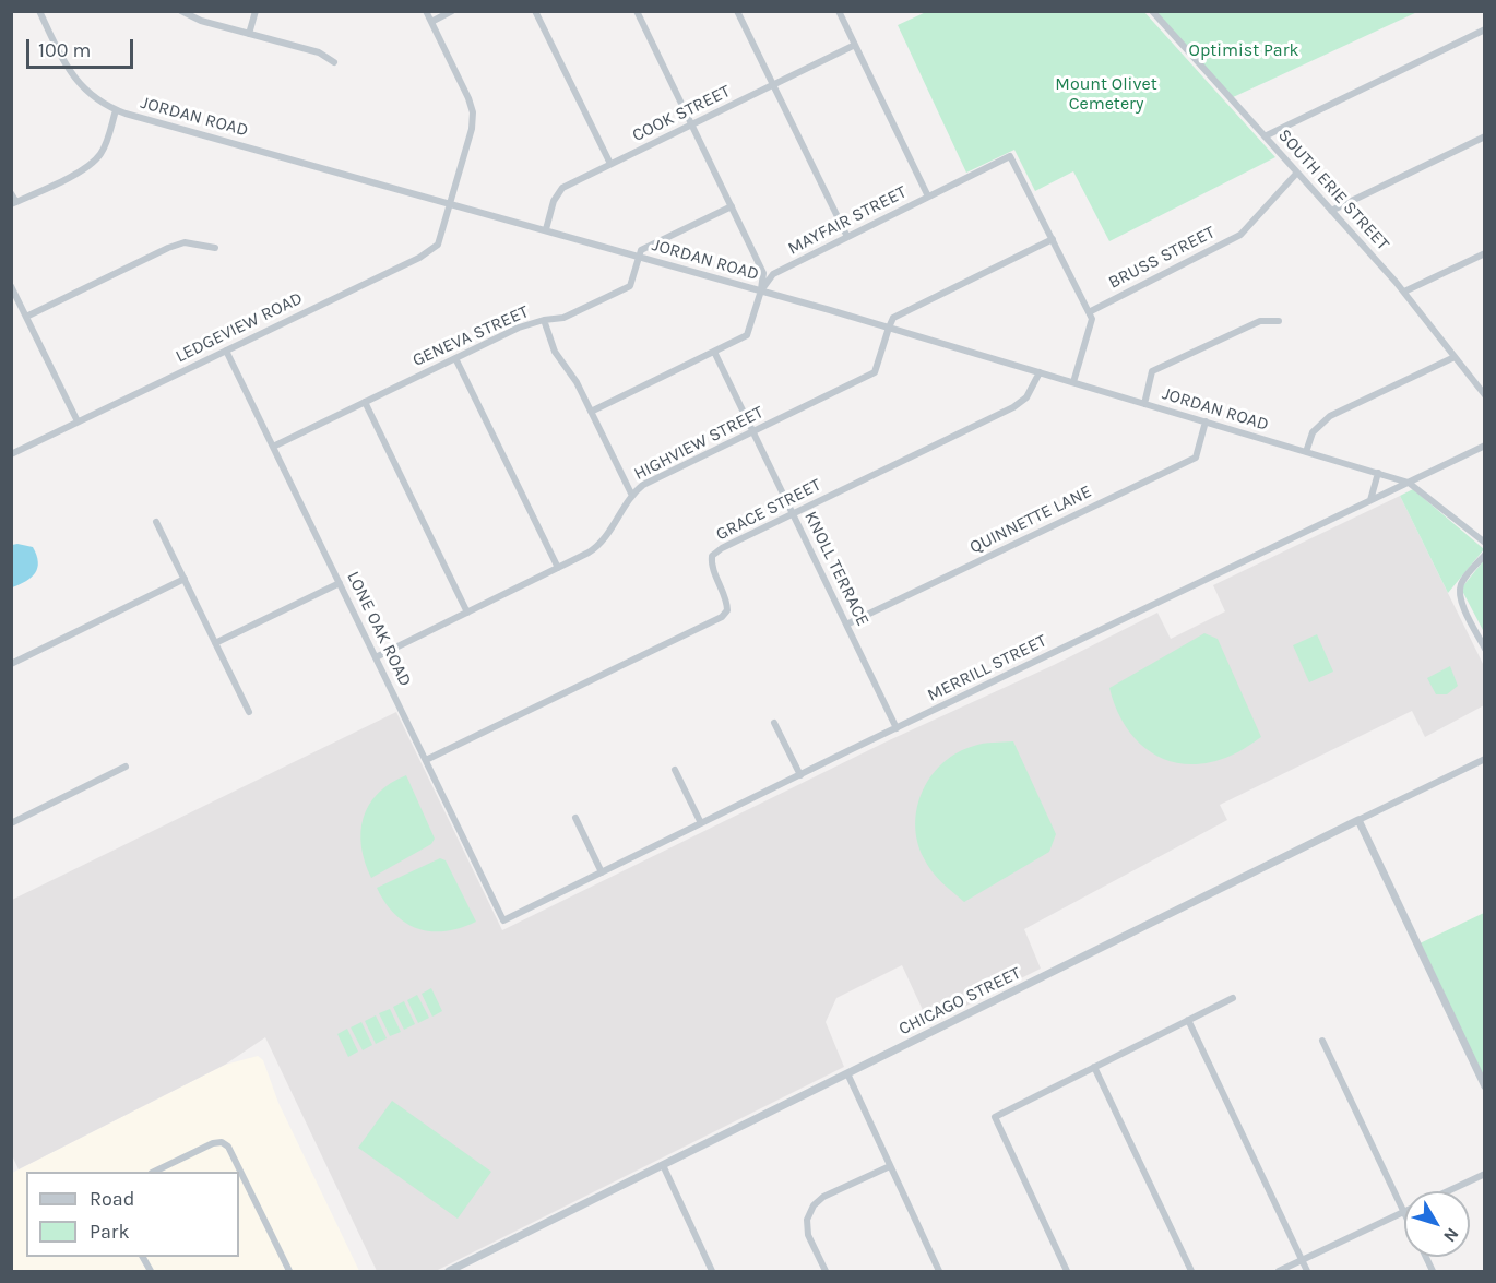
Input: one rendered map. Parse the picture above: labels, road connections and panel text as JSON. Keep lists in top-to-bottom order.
{
  "streets": {
    "street": [
      "COOK STREET",
      "JORDAN ROAD",
      "SOUTH ERIE STREET",
      "MAYFAIR STREET",
      "BRUSS STREET",
      "LEDGEVIEW ROAD",
      "GENEVA STREET",
      "HIGHVIEW STREET",
      "GRACE STREET",
      "QUINNETTE LANE",
      "KNOLL TERRACE",
      "LONE OAK ROAD",
      "MERRILL STREET",
      "CHICAGO STREET"
    ]
  },
  "crossings": [
    ["COOK STREET", "JORDAN ROAD"],
    ["JORDAN ROAD", "MAYFAIR STREET"],
    ["JORDAN ROAD", "LEDGEVIEW ROAD"],
    ["JORDAN ROAD", "GENEVA STREET"],
    ["JORDAN ROAD", "HIGHVIEW STREET"],
    ["JORDAN ROAD", "GRACE STREET"],
    ["JORDAN ROAD", "QUINNETTE LANE"],
    ["JORDAN ROAD", "MERRILL STREET"],
    ["SOUTH ERIE STREET", "BRUSS STREET"],
    ["MAYFAIR STREET", "KNOLL TERRACE"],
    ["LEDGEVIEW ROAD", "LONE OAK ROAD"],
    ["GENEVA STREET", "LONE OAK ROAD"],
    ["HIGHVIEW STREET", "KNOLL TERRACE"],
    ["HIGHVIEW STREET", "LONE OAK ROAD"],
    ["GRACE STREET", "KNOLL TERRACE"],
    ["GRACE STREET", "LONE OAK ROAD"],
    ["QUINNETTE LANE", "KNOLL TERRACE"],
    ["KNOLL TERRACE", "MERRILL STREET"],
    ["LONE OAK ROAD", "MERRILL STREET"]
  ],
  "parks": ["Optimist Park", "Mount Olivet Cemetery"],
  "legend": ["Road", "Park"],
  "scale_bar": "100 m",
  "north": "bottom right"
}
